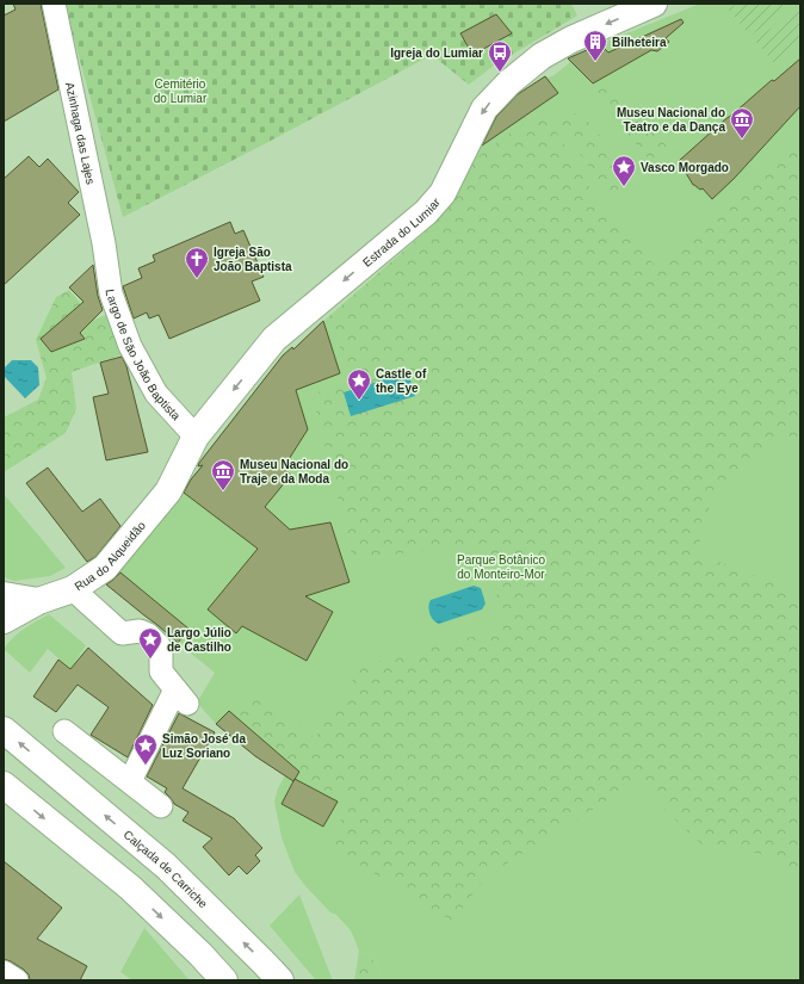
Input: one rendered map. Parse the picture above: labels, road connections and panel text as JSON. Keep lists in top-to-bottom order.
{
  "streets": {
    "main road": ["Estrada do Lumiar", "Rua do Alqueidão", "Calçada de Carriche"],
    "street": ["Azinhaga das Lajes", "Largo de São João Baptista"]
  },
  "crossings": [
    ["Azinhaga das Lajes", "Largo de São João Baptista"],
    ["Estrada do Lumiar", "Largo de São João Baptista"],
    ["Estrada do Lumiar", "Rua do Alqueidão"]
  ],
  "one_way": ["Estrada do Lumiar"],
  "parks": ["Cemitério do Lumiar", "Parque Botânico do Monteiro-Mor"],
  "places": {
    "building": ["Bilheteira"],
    "bus stop": ["Igreja do Lumiar"],
    "museum": ["Museu Nacional do Teatro e da Dança", "Museu Nacional do Traje e da Moda"],
    "place": [
      "Vasco Morgado",
      "Castle of the Eye",
      "Largo Júlio de Castilho",
      "Simão José da Luz Soriano"
    ],
    "church": ["Igreja São João Baptista"]
  }
}
